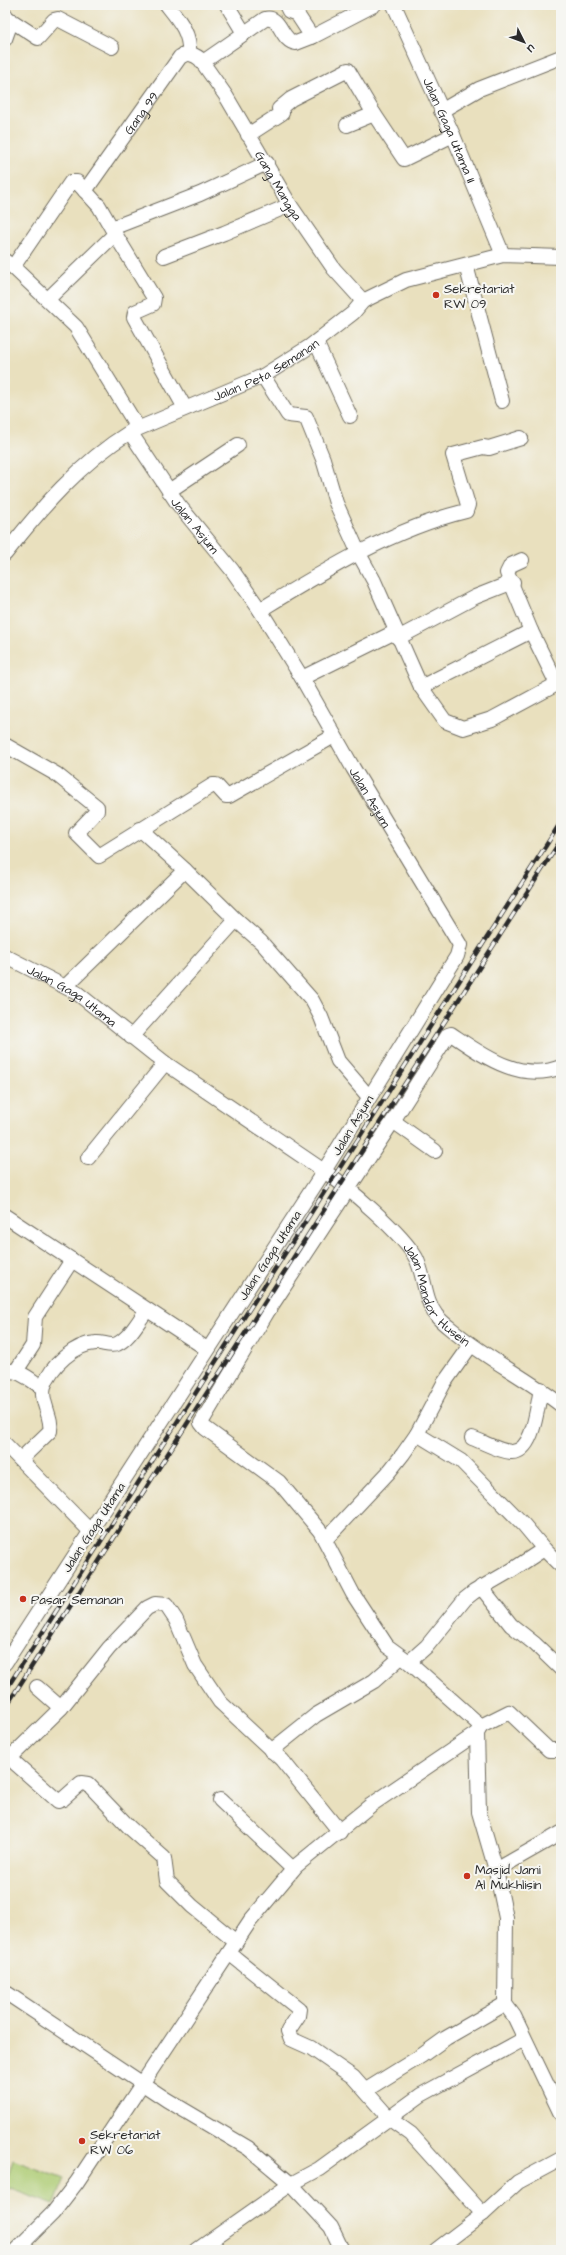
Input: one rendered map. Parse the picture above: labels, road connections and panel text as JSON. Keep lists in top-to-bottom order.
{
  "streets": {
    "street": [
      "Gang 99",
      "Jalan Gaga Utama II",
      "Gang Mangga",
      "Jalan Peta Semanan",
      "Jalan Asjum",
      "Jalan Gaga Utama",
      "Jalan Mandor Husein"
    ]
  },
  "crossings": [
    ["Jalan Gaga Utama II", "Jalan Peta Semanan"],
    ["Gang Mangga", "Jalan Peta Semanan"],
    ["Jalan Peta Semanan", "Jalan Asjum"],
    ["Jalan Asjum", "Jalan Gaga Utama"],
    ["Jalan Asjum", "Jalan Mandor Husein"],
    ["Jalan Gaga Utama", "Jalan Mandor Husein"]
  ],
  "places": [
    "Sekretariat RW 09",
    "Pasar Semanan",
    "Masjid Jami Al Mukhlisin",
    "Sekretariat RW 06"
  ],
  "north": "bottom right"
}
